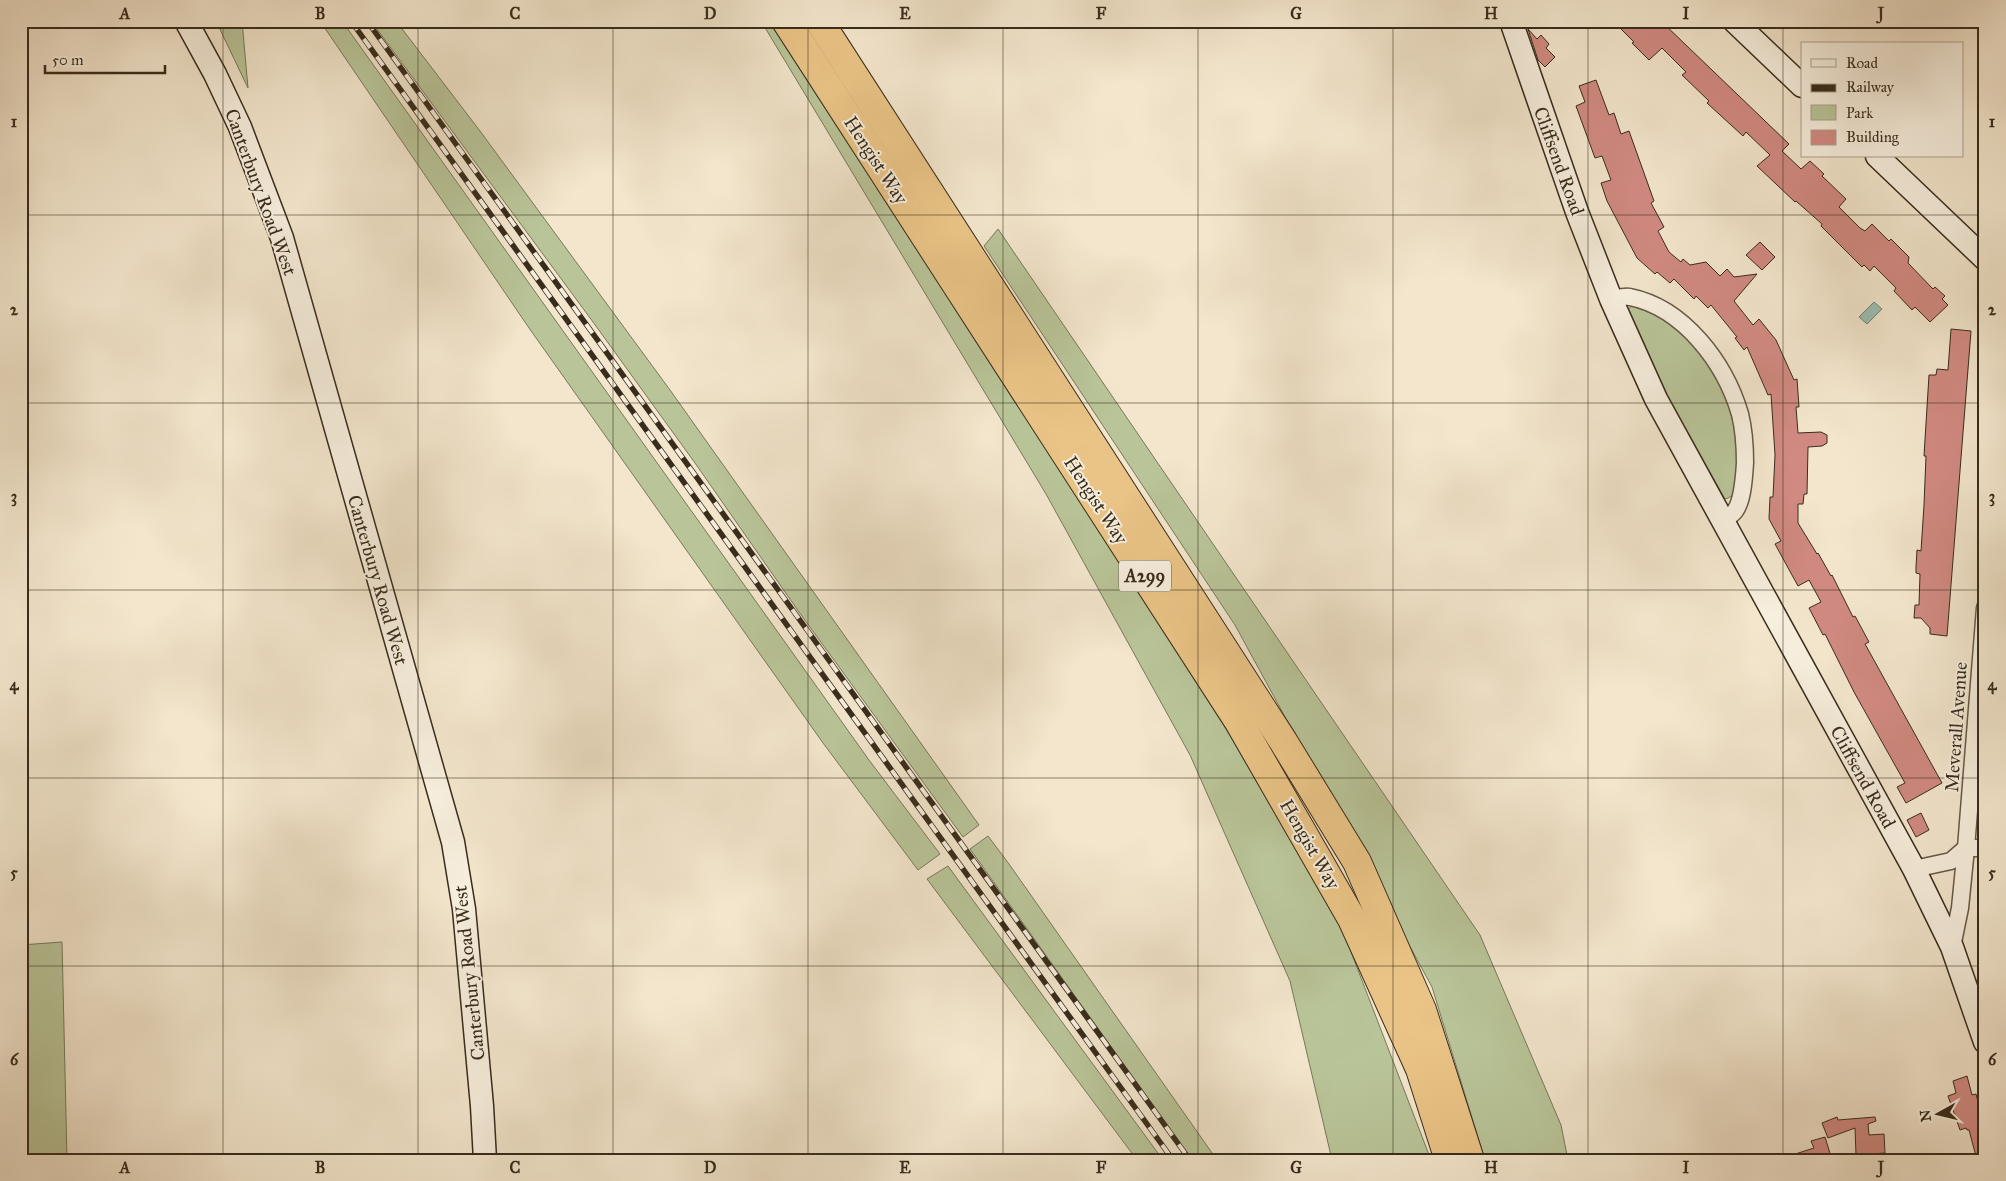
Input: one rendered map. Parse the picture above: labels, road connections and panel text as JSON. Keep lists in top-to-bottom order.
{
  "streets": {
    "highway": ["Hengist Way", "A299"],
    "street": ["Cliffsend Road", "Canterbury Road West", "Meverall Avenue"]
  },
  "crossings": [
    ["Cliffsend Road", "Meverall Avenue"]
  ],
  "legend": [
    "Road",
    "Railway",
    "Park",
    "Building"
  ],
  "scale_bar": "50 m",
  "north": "left",
  "grid": {
    "columns": [
      "A",
      "B",
      "C",
      "D",
      "E",
      "F",
      "G",
      "H",
      "I",
      "J"
    ],
    "rows": [
      "1",
      "2",
      "3",
      "4",
      "5",
      "6"
    ]
  }
}
